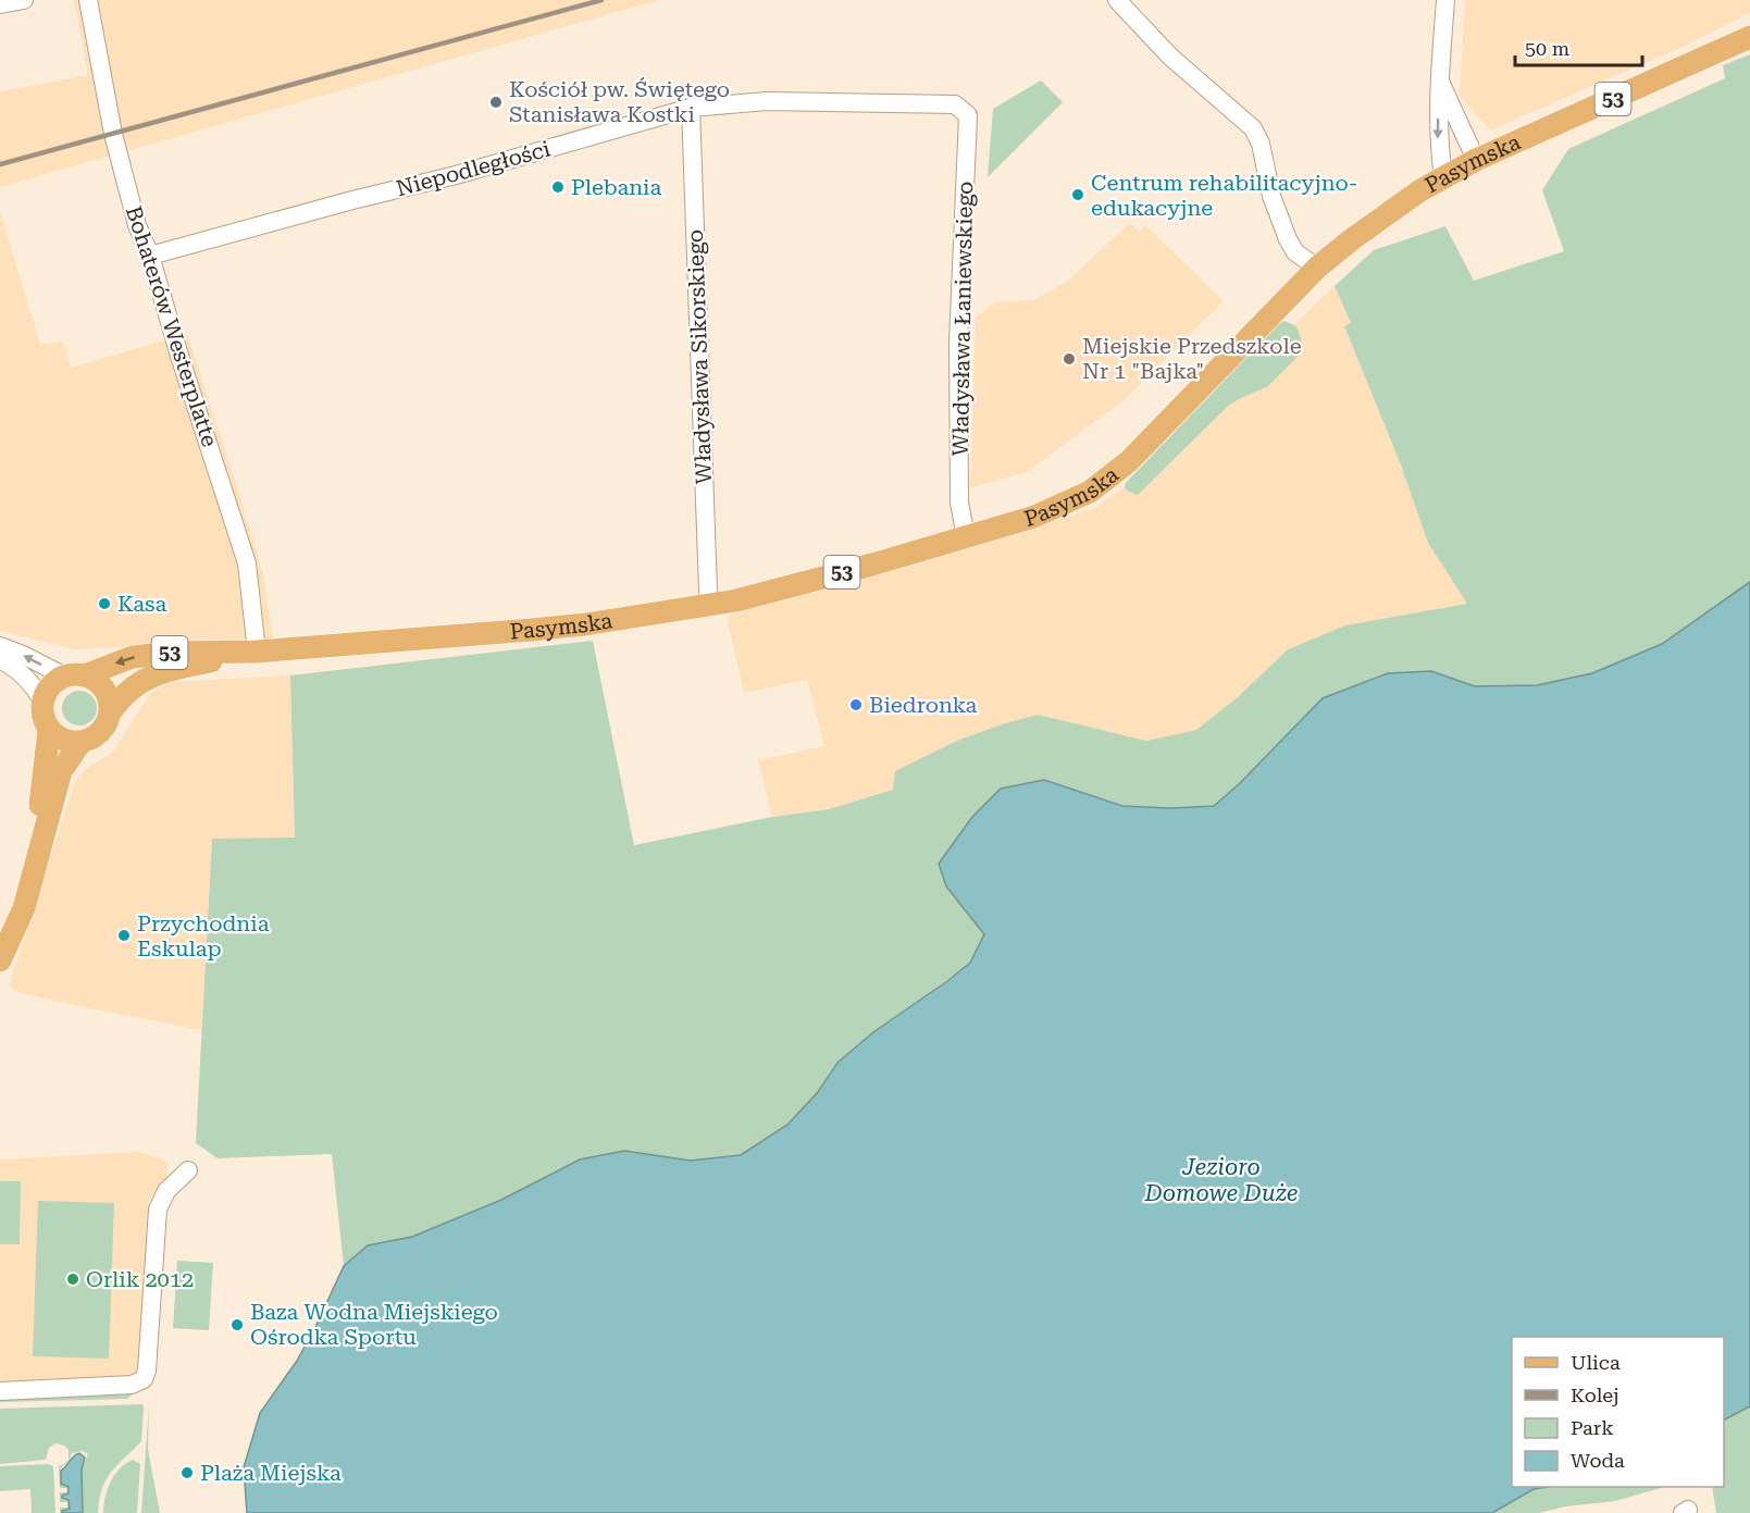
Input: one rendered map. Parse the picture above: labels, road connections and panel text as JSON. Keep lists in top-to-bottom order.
{
  "streets": {
    "main road": ["53", "Pasymska"],
    "street": [
      "Niepodległości",
      "Władysława Łaniewskiego",
      "Bohaterów Westerplatte",
      "Władysława Sikorskiego"
    ]
  },
  "crossings": [
    ["53", "Pasymska"],
    ["Pasymska", "Władysława Łaniewskiego"],
    ["Pasymska", "Bohaterów Westerplatte"],
    ["Pasymska", "Władysława Sikorskiego"],
    ["Niepodległości", "Władysława Łaniewskiego"],
    ["Niepodległości", "Bohaterów Westerplatte"],
    ["Niepodległości", "Władysława Sikorskiego"]
  ],
  "water": ["Jezioro Domowe Duże"],
  "places": [
    "Kościół pw. Świętego Stanisława Kostki",
    "Plebania",
    "Centrum rehabilitacyjno- edukacyjne",
    "Miejskie Przedszkole Nr 1 \"Bajka\"",
    "Kasa",
    "Biedronka",
    "Przychodnia Eskulap",
    "Orlik 2012",
    "Baza Wodna Miejskiego Ośrodka Sportu",
    "Plaża Miejska"
  ],
  "legend": [
    "Ulica",
    "Kolej",
    "Park",
    "Woda"
  ],
  "scale_bar": "50 m"
}
